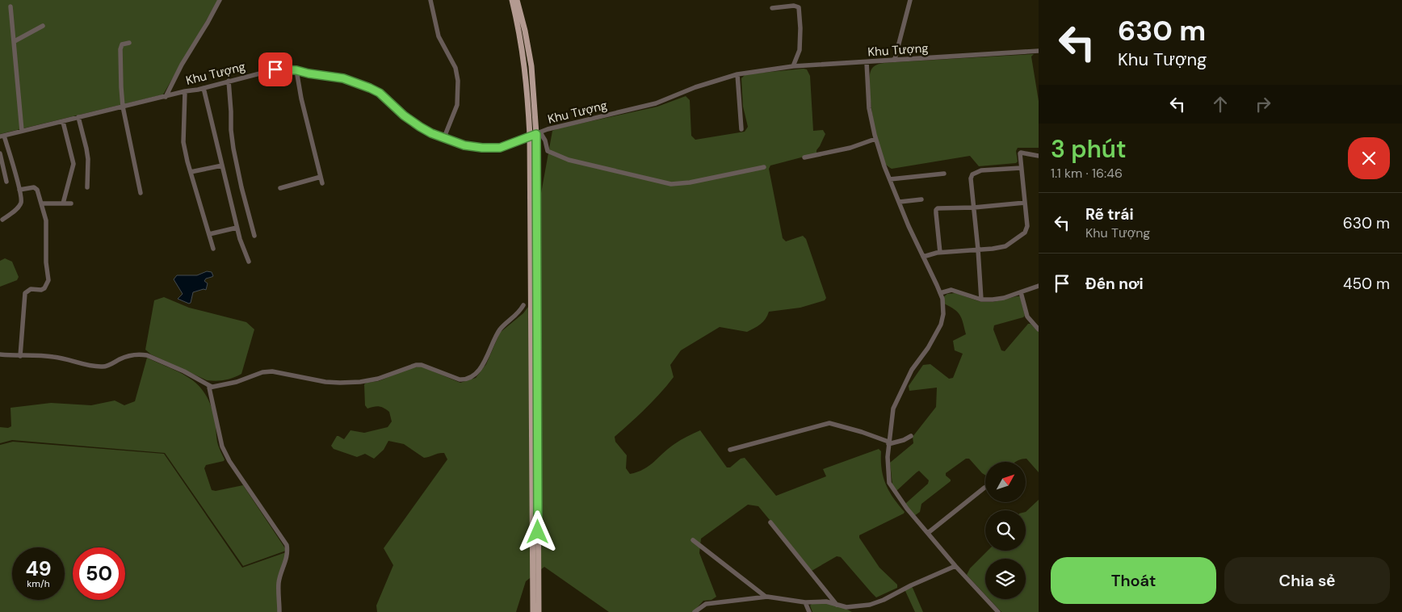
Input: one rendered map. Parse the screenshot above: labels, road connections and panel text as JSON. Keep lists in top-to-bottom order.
{
  "streets": {
    "street": ["Khu Tượng"]
  },
  "north": "top right",
  "page": {
    "turn": ["630 m", "Khu Tượng"],
    "heading": ["3 phút", "1.1 km · 16:46"],
    "list": [
      {
        "name": "Rẽ trái",
        "note": "Khu Tượng",
        "value": "630 m"
      },
      {
        "name": "Đến nơi",
        "value": "450 m"
      }
    ],
    "speed": "49 km/h",
    "limit": "50",
    "buttons": ["Thoát", "Chia sẻ"]
  }
}
